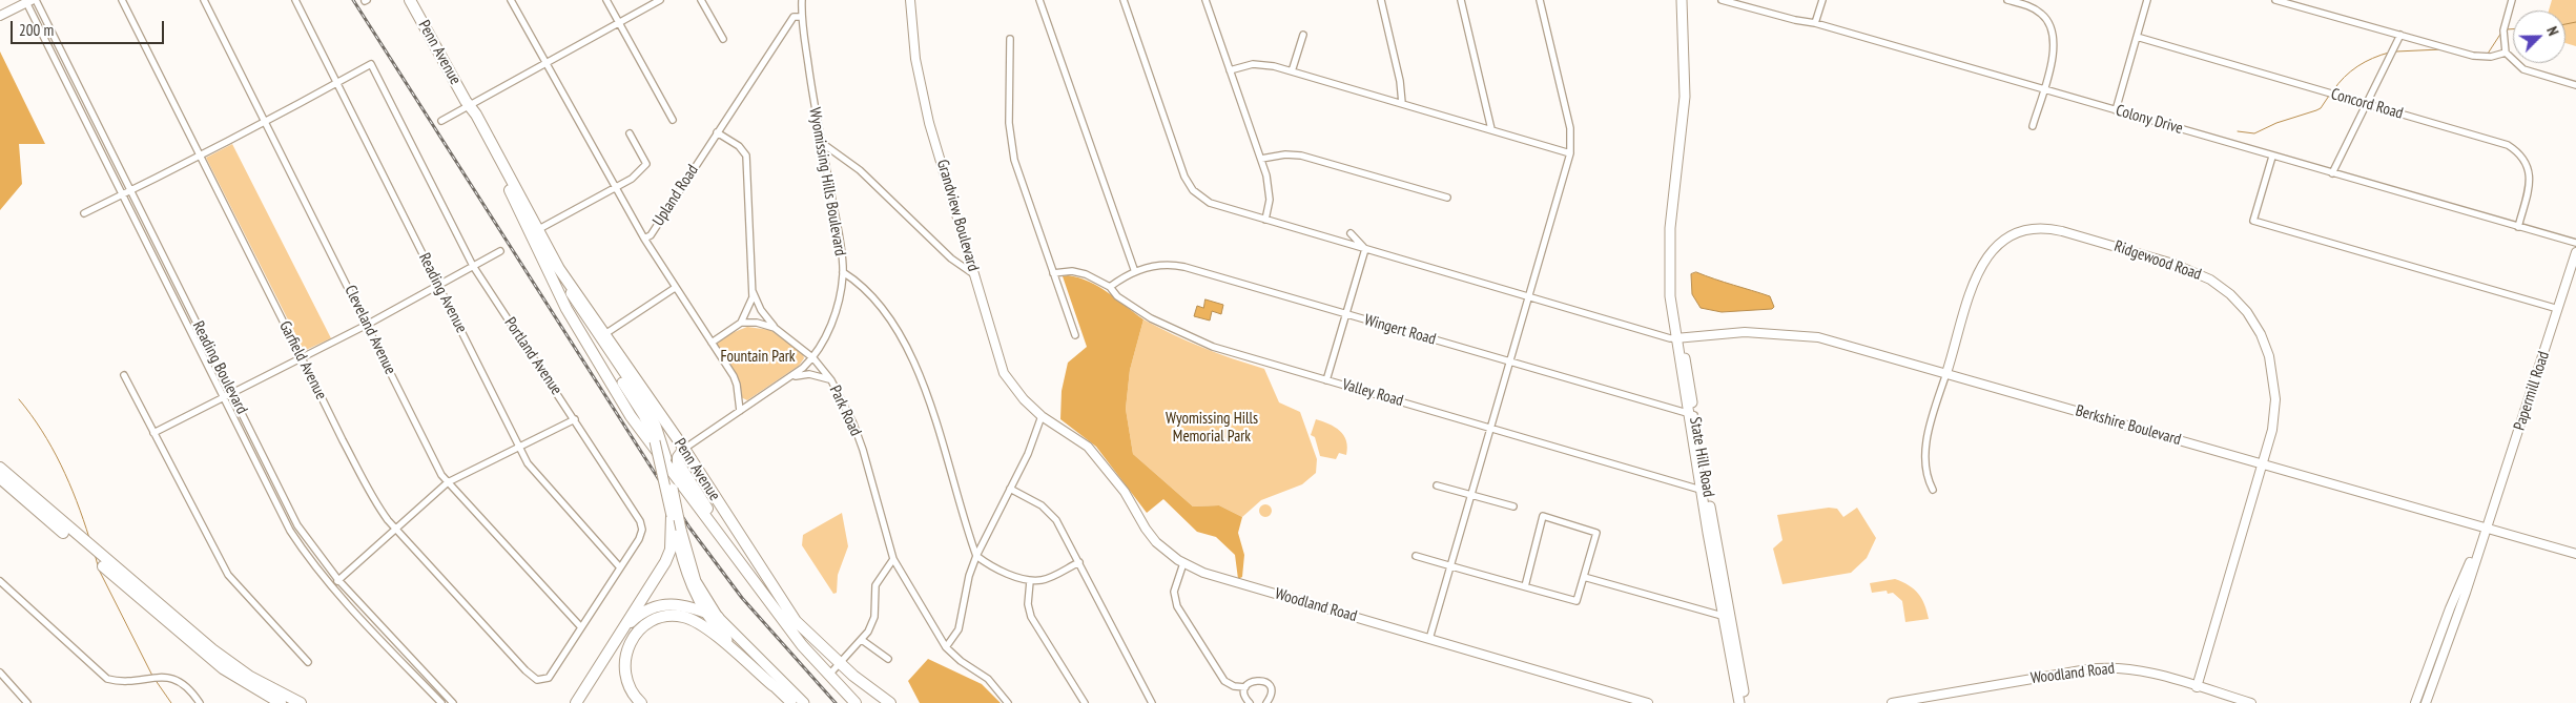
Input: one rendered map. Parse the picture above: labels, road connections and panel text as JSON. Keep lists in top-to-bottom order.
{
  "streets": {
    "highway": ["Penn Avenue"],
    "main road": [
      "Grandview Boulevard",
      "Ridgewood Road",
      "Papermill Road",
      "Berkshire Boulevard",
      "State Hill Road",
      "Woodland Road"
    ],
    "street": [
      "Concord Road",
      "Colony Drive",
      "Wyomissing Hills Boulevard",
      "Upland Road",
      "Reading Avenue",
      "Cleveland Avenue",
      "Wingert Road",
      "Portland Avenue",
      "Garfield Avenue",
      "Reading Boulevard",
      "Valley Road",
      "Park Road"
    ]
  },
  "crossings": [
    ["Penn Avenue", "Wyomissing Hills Boulevard"],
    ["Concord Road", "Colony Drive"],
    ["Wyomissing Hills Boulevard", "Upland Road"],
    ["Wyomissing Hills Boulevard", "Park Road"],
    ["Grandview Boulevard", "Woodland Road"],
    ["Ridgewood Road", "Berkshire Boulevard"],
    ["Ridgewood Road", "Woodland Road"],
    ["Reading Avenue", "Portland Avenue"],
    ["Cleveland Avenue", "Portland Avenue"],
    ["Wingert Road", "Valley Road"],
    ["Wingert Road", "State Hill Road"],
    ["Portland Avenue", "Garfield Avenue"],
    ["Papermill Road", "Berkshire Boulevard"],
    ["Valley Road", "State Hill Road"],
    ["Berkshire Boulevard", "State Hill Road"]
  ],
  "parks": ["Fountain Park", "Wyomissing Hills Memorial Park"],
  "scale_bar": "200 m",
  "north": "top right"
}
